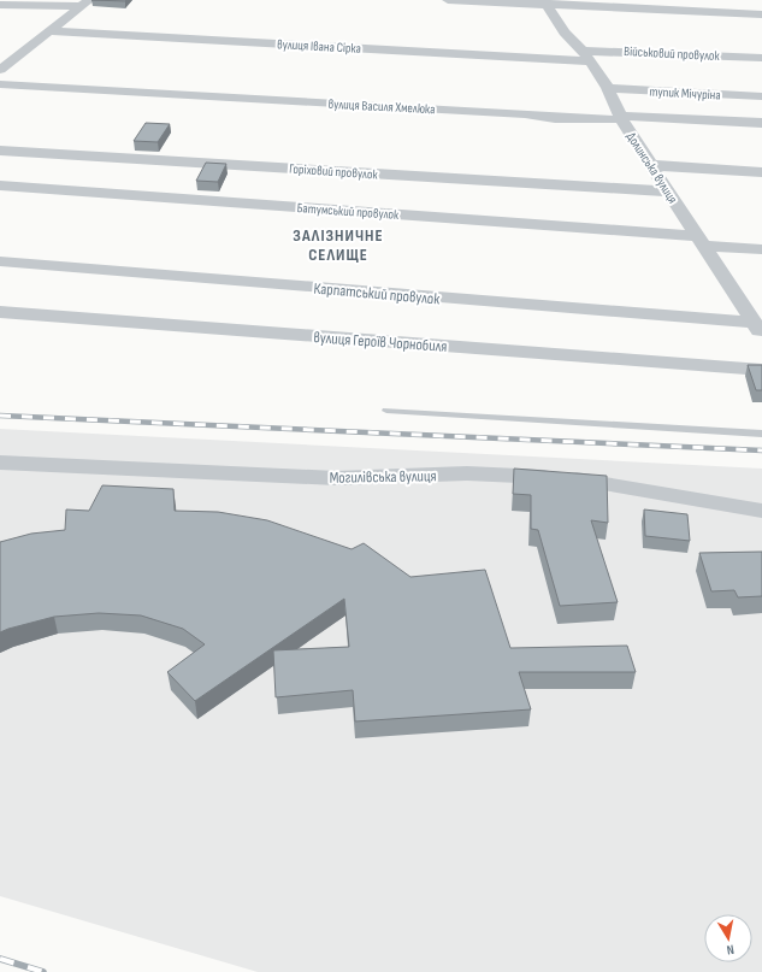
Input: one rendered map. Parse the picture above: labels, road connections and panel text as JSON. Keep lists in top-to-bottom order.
{
  "streets": {
    "street": [
      "вулиця Івана Сірка",
      "Військовий провулок",
      "тупик Мічуріна",
      "вулиця Василя Хмелюка",
      "Долинська вулиця",
      "Горіховий провулок",
      "Батумський провулок",
      "Карпатський провулок",
      "вулиця Героїв Чорнобиля",
      "Могилівська вулиця"
    ]
  },
  "crossings": [
    ["вулиця Івана Сірка", "Військовий провулок"],
    ["вулиця Івана Сірка", "Долинська вулиця"],
    ["Військовий провулок", "Долинська вулиця"],
    ["тупик Мічуріна", "Долинська вулиця"],
    ["вулиця Василя Хмелюка", "Долинська вулиця"],
    ["Долинська вулиця", "Горіховий провулок"],
    ["Долинська вулиця", "Батумський провулок"],
    ["Долинська вулиця", "Карпатський провулок"]
  ],
  "districts": ["ЗАЛІЗНИЧНЕ СЕЛИЩЕ"],
  "north": "bottom"
}
